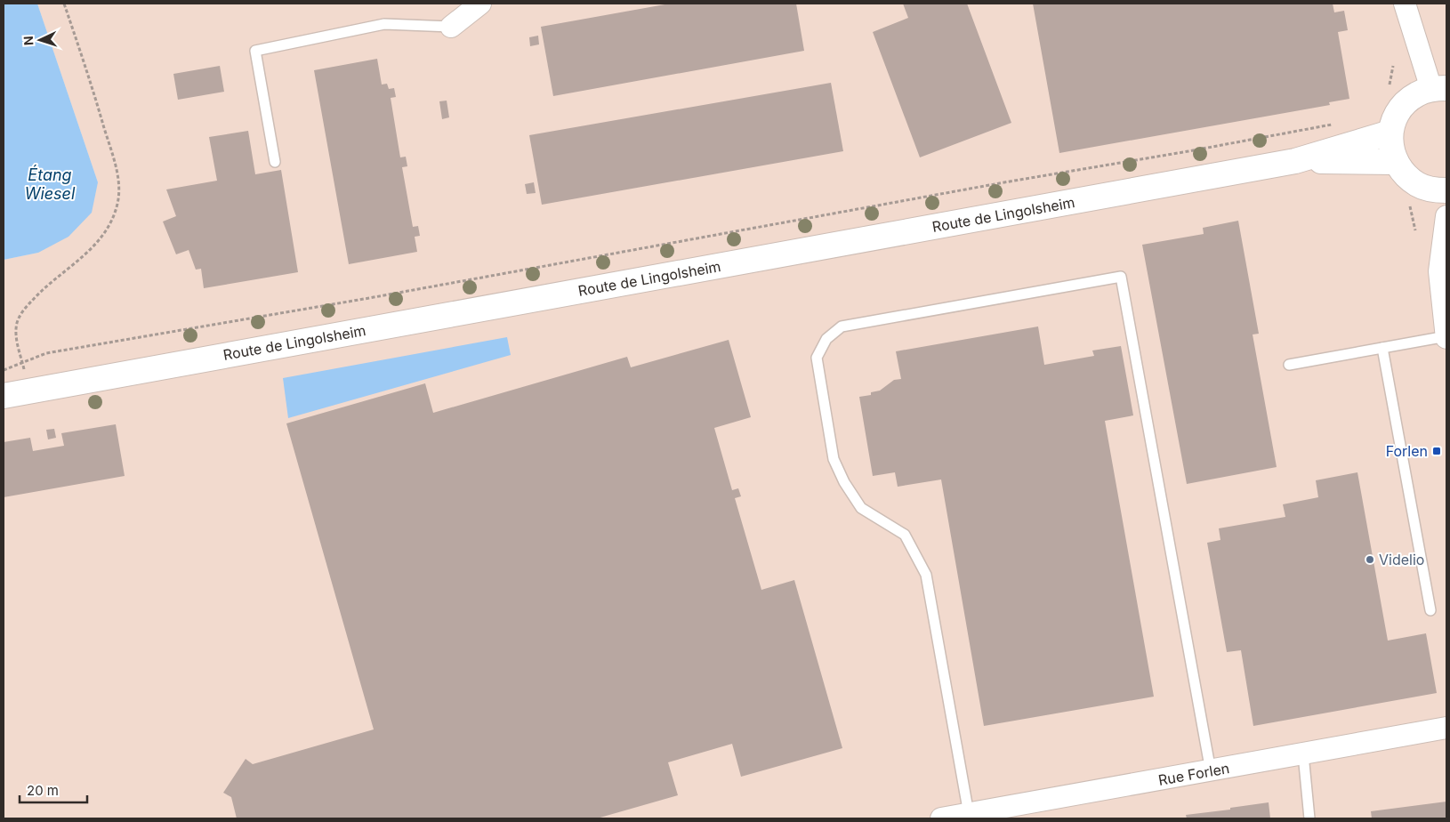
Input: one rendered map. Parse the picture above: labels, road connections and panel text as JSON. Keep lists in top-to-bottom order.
{
  "streets": {
    "main road": ["Route de Lingolsheim"],
    "street": ["Rue Forlen"]
  },
  "water": ["Étang Wiesel"],
  "places": {
    "transit": ["Forlen"],
    "other": ["Videlio"]
  },
  "scale_bar": "20 m",
  "north": "left"
}
